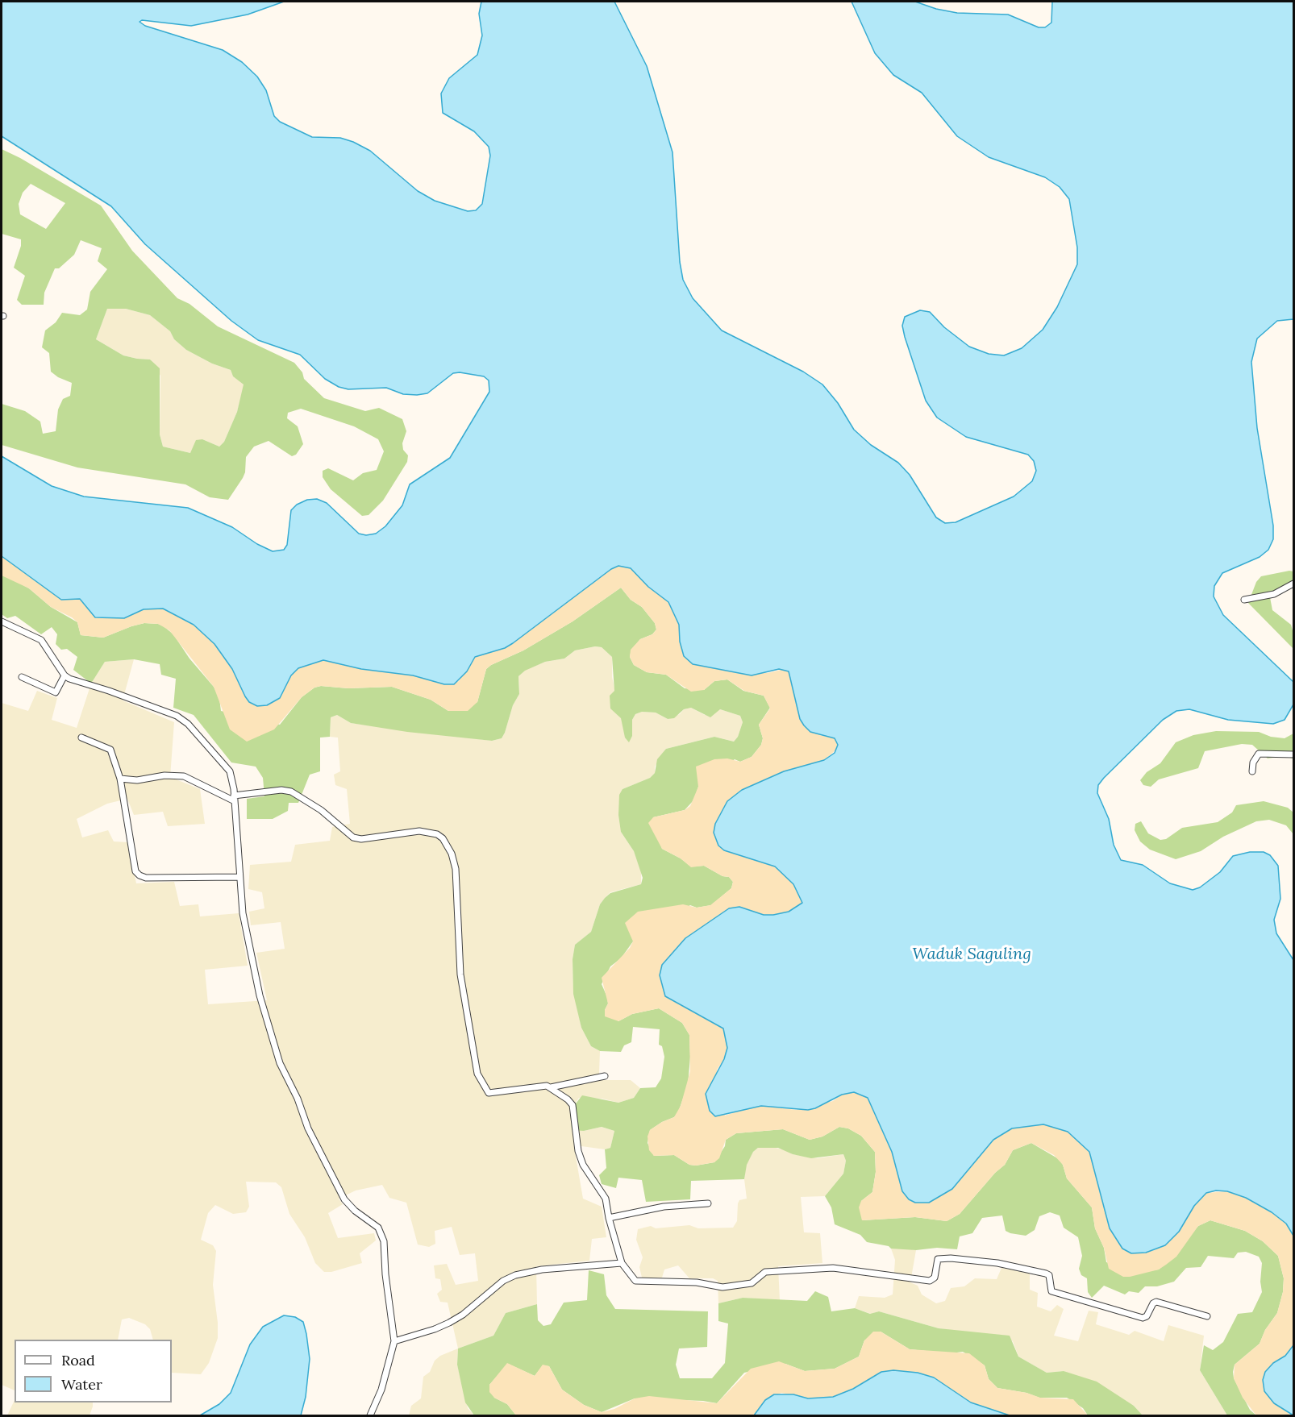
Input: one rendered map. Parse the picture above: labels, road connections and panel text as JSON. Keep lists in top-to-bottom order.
{
  "water": ["Waduk Saguling"],
  "legend": ["Road", "Water"]
}
